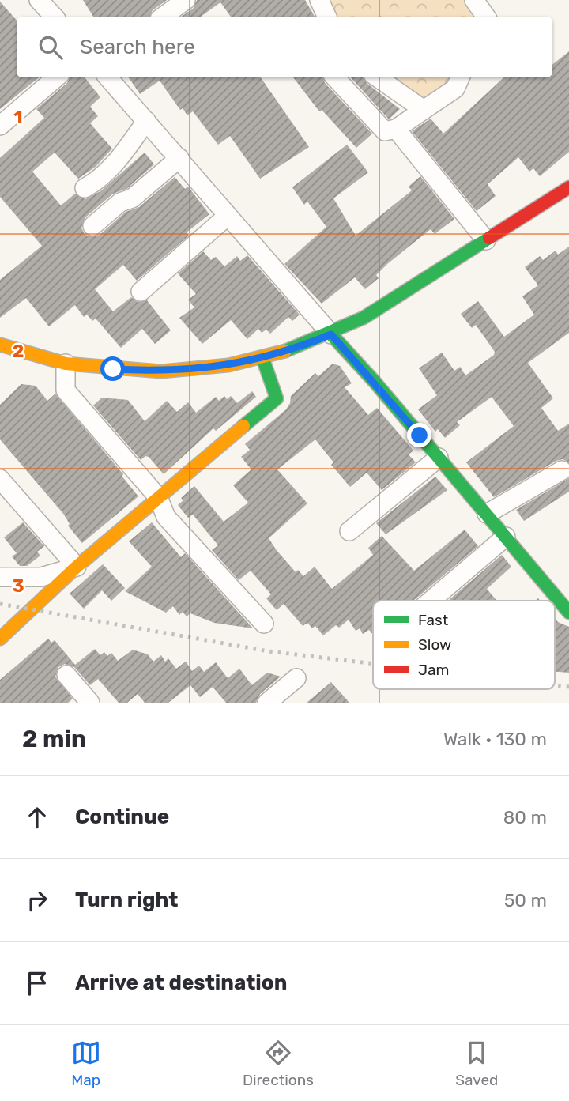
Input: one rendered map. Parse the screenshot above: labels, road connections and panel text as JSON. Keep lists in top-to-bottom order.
{
  "legend": ["Fast", "Slow", "Jam"],
  "page": {
    "search": "Search here",
    "heading": ["2 min", "Walk · 130 m"],
    "list": [
      ["Continue", "80 m"],
      ["Turn right", "50 m"],
      "Arrive at destination"
    ],
    "nav": ["Map", "Directions", "Saved"]
  },
  "grid": {
    "rows": ["1", "2", "3"]
  }
}
